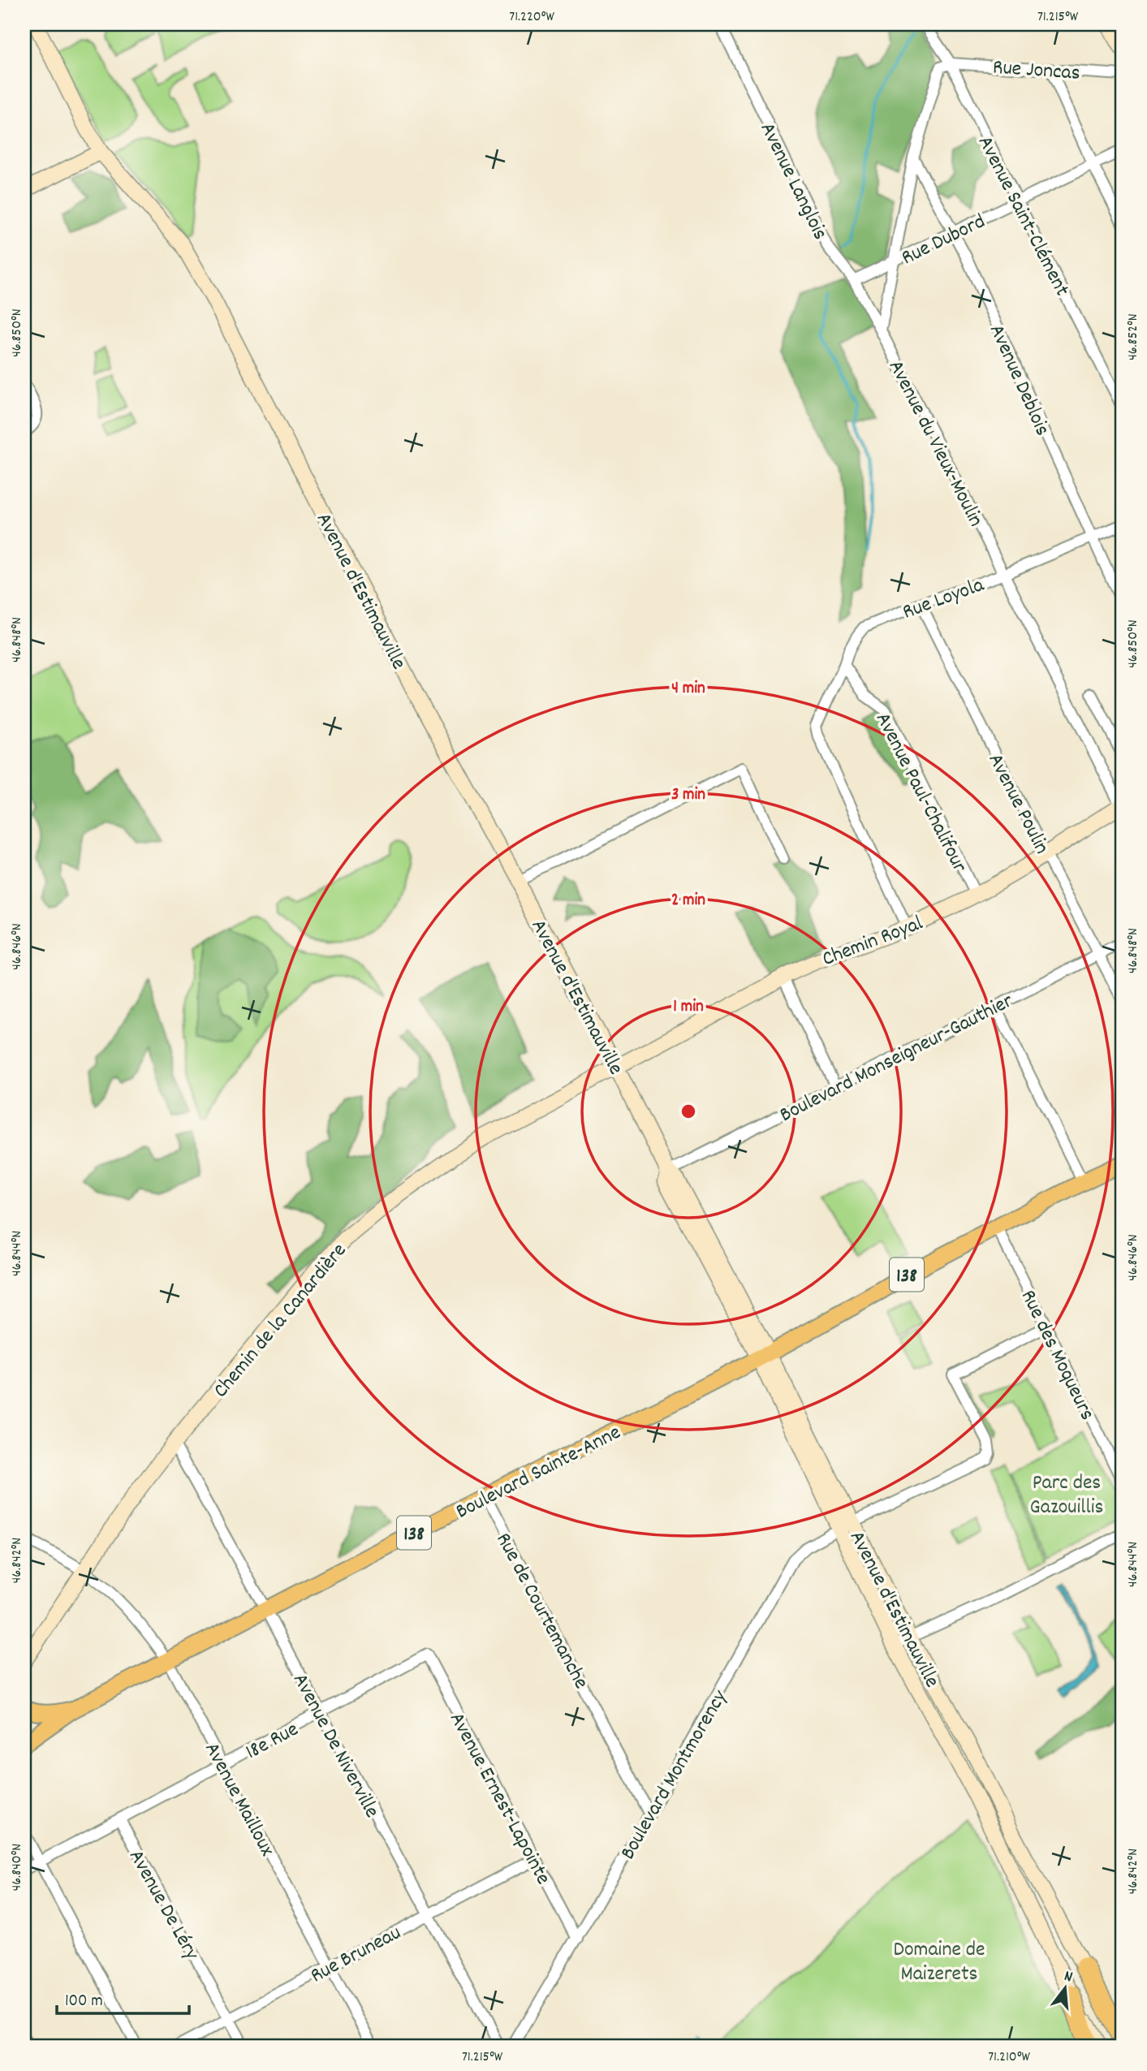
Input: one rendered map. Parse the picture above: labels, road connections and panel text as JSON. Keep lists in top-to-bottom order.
{
  "streets": {
    "main road": [
      "Avenue d'Estimauville",
      "Chemin Royal",
      "138",
      "Chemin de la Canardière",
      "Boulevard Sainte-Anne"
    ],
    "street": [
      "Rue Joncas",
      "Avenue Langlois",
      "Avenue Saint-Clément",
      "Rue Dubord",
      "Avenue Deblois",
      "Avenue du Vieux-Moulin",
      "Rue Loyola",
      "Avenue Paul-Chalifour",
      "Avenue Poulin",
      "Boulevard Monseigneur-Gauthier",
      "Rue des Moqueurs",
      "Rue de Courtemanche",
      "18e Rue",
      "Avenue De Niverville",
      "Boulevard Montmorency",
      "Avenue Ernest-Lapointe",
      "Avenue Mailloux",
      "Avenue De Léry",
      "Rue Bruneau"
    ]
  },
  "crossings": [
    ["Rue Joncas", "Avenue Saint-Clément"],
    ["Avenue Langlois", "Rue Dubord"],
    ["Avenue Langlois", "Avenue du Vieux-Moulin"],
    ["Avenue Saint-Clément", "Rue Dubord"],
    ["Rue Dubord", "Avenue Deblois"],
    ["Avenue Deblois", "Rue Loyola"],
    ["Avenue du Vieux-Moulin", "Rue Loyola"],
    ["Avenue du Vieux-Moulin", "Chemin Royal"],
    ["Avenue d'Estimauville", "Chemin Royal"],
    ["Avenue d'Estimauville", "Boulevard Monseigneur-Gauthier"],
    ["Avenue d'Estimauville", "Chemin de la Canardière"],
    ["Avenue d'Estimauville", "Boulevard Sainte-Anne"],
    ["Avenue d'Estimauville", "Boulevard Montmorency"],
    ["Rue Loyola", "Avenue Paul-Chalifour"],
    ["Rue Loyola", "Avenue Poulin"],
    ["Rue Loyola", "Chemin Royal"],
    ["Avenue Paul-Chalifour", "Chemin Royal"],
    ["Avenue Poulin", "Chemin Royal"],
    ["Avenue Poulin", "Boulevard Monseigneur-Gauthier"],
    ["Chemin Royal", "Chemin de la Canardière"],
    ["Chemin de la Canardière", "Avenue De Niverville"],
    ["Chemin de la Canardière", "Avenue Mailloux"],
    ["Rue des Moqueurs", "Boulevard Sainte-Anne"],
    ["Rue des Moqueurs", "Boulevard Montmorency"],
    ["Boulevard Sainte-Anne", "Rue de Courtemanche"],
    ["Boulevard Sainte-Anne", "Avenue De Niverville"],
    ["Boulevard Sainte-Anne", "Avenue Mailloux"],
    ["Rue de Courtemanche", "Boulevard Montmorency"],
    ["18e Rue", "Avenue De Niverville"],
    ["18e Rue", "Avenue Ernest-Lapointe"],
    ["18e Rue", "Avenue Mailloux"],
    ["18e Rue", "Avenue De Léry"],
    ["Avenue De Niverville", "Rue Bruneau"],
    ["Boulevard Montmorency", "Avenue Ernest-Lapointe"],
    ["Avenue Ernest-Lapointe", "Rue Bruneau"],
    ["Avenue Mailloux", "Rue Bruneau"],
    ["Avenue De Léry", "Rue Bruneau"]
  ],
  "parks": ["Parc des Gazouillis", "Domaine de Maizerets"],
  "scale_bar": "100 m",
  "north": "top",
  "coordinates": [
    "71.220°W",
    "71.215°W",
    "46.850°N",
    "46.852°N",
    "46.848°N",
    "46.846°N",
    "46.844°N",
    "46.842°N",
    "46.840°N",
    "71.210°W"
  ],
  "rings": [
    "4 min",
    "3 min",
    "2 min",
    "1 min"
  ]
}
